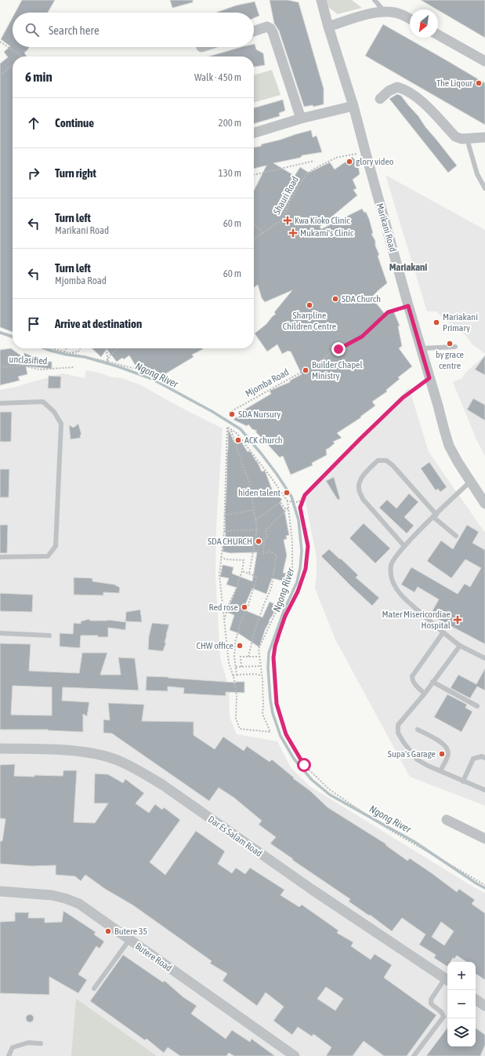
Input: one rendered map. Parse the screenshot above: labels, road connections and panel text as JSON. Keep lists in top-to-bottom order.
{
  "streets": {
    "street": ["Marikani Road", "Dar Es Salam Road", "Butere Road"],
    "path": ["Shauri Road", "unclasified", "Mjomba Road"]
  },
  "crossings": [
    ["Marikani Road", "Mjomba Road"]
  ],
  "districts": ["Mariakani"],
  "water": ["Ngong River"],
  "places": {
    "other": [
      "The Liqour",
      "glory video",
      "SDA Church",
      "Sharpline Children Centre",
      "Mariakani Primary",
      "by grace centre",
      "Builder Chapel Ministry",
      "SDA Nursury",
      "ACK church",
      "hiden talent",
      "SDA CHURCH",
      "Red rose",
      "CHW office",
      "Supa's Garage",
      "Butere 35"
    ],
    "health": ["Kwa Kioko Clinic", "Mukami's Clinic", "Mater Misericordiae Hospital"]
  },
  "north": "bottom left",
  "page": {
    "search": "Search here",
    "heading": ["6 min", "Walk · 450 m"],
    "list": [
      ["Continue", "200 m"],
      ["Turn right", "130 m"],
      ["Turn left", "Marikani Road", "60 m"],
      ["Turn left", "Mjomba Road", "60 m"],
      "Arrive at destination"
    ],
    "map_buttons": ["+", "−"]
  }
}
